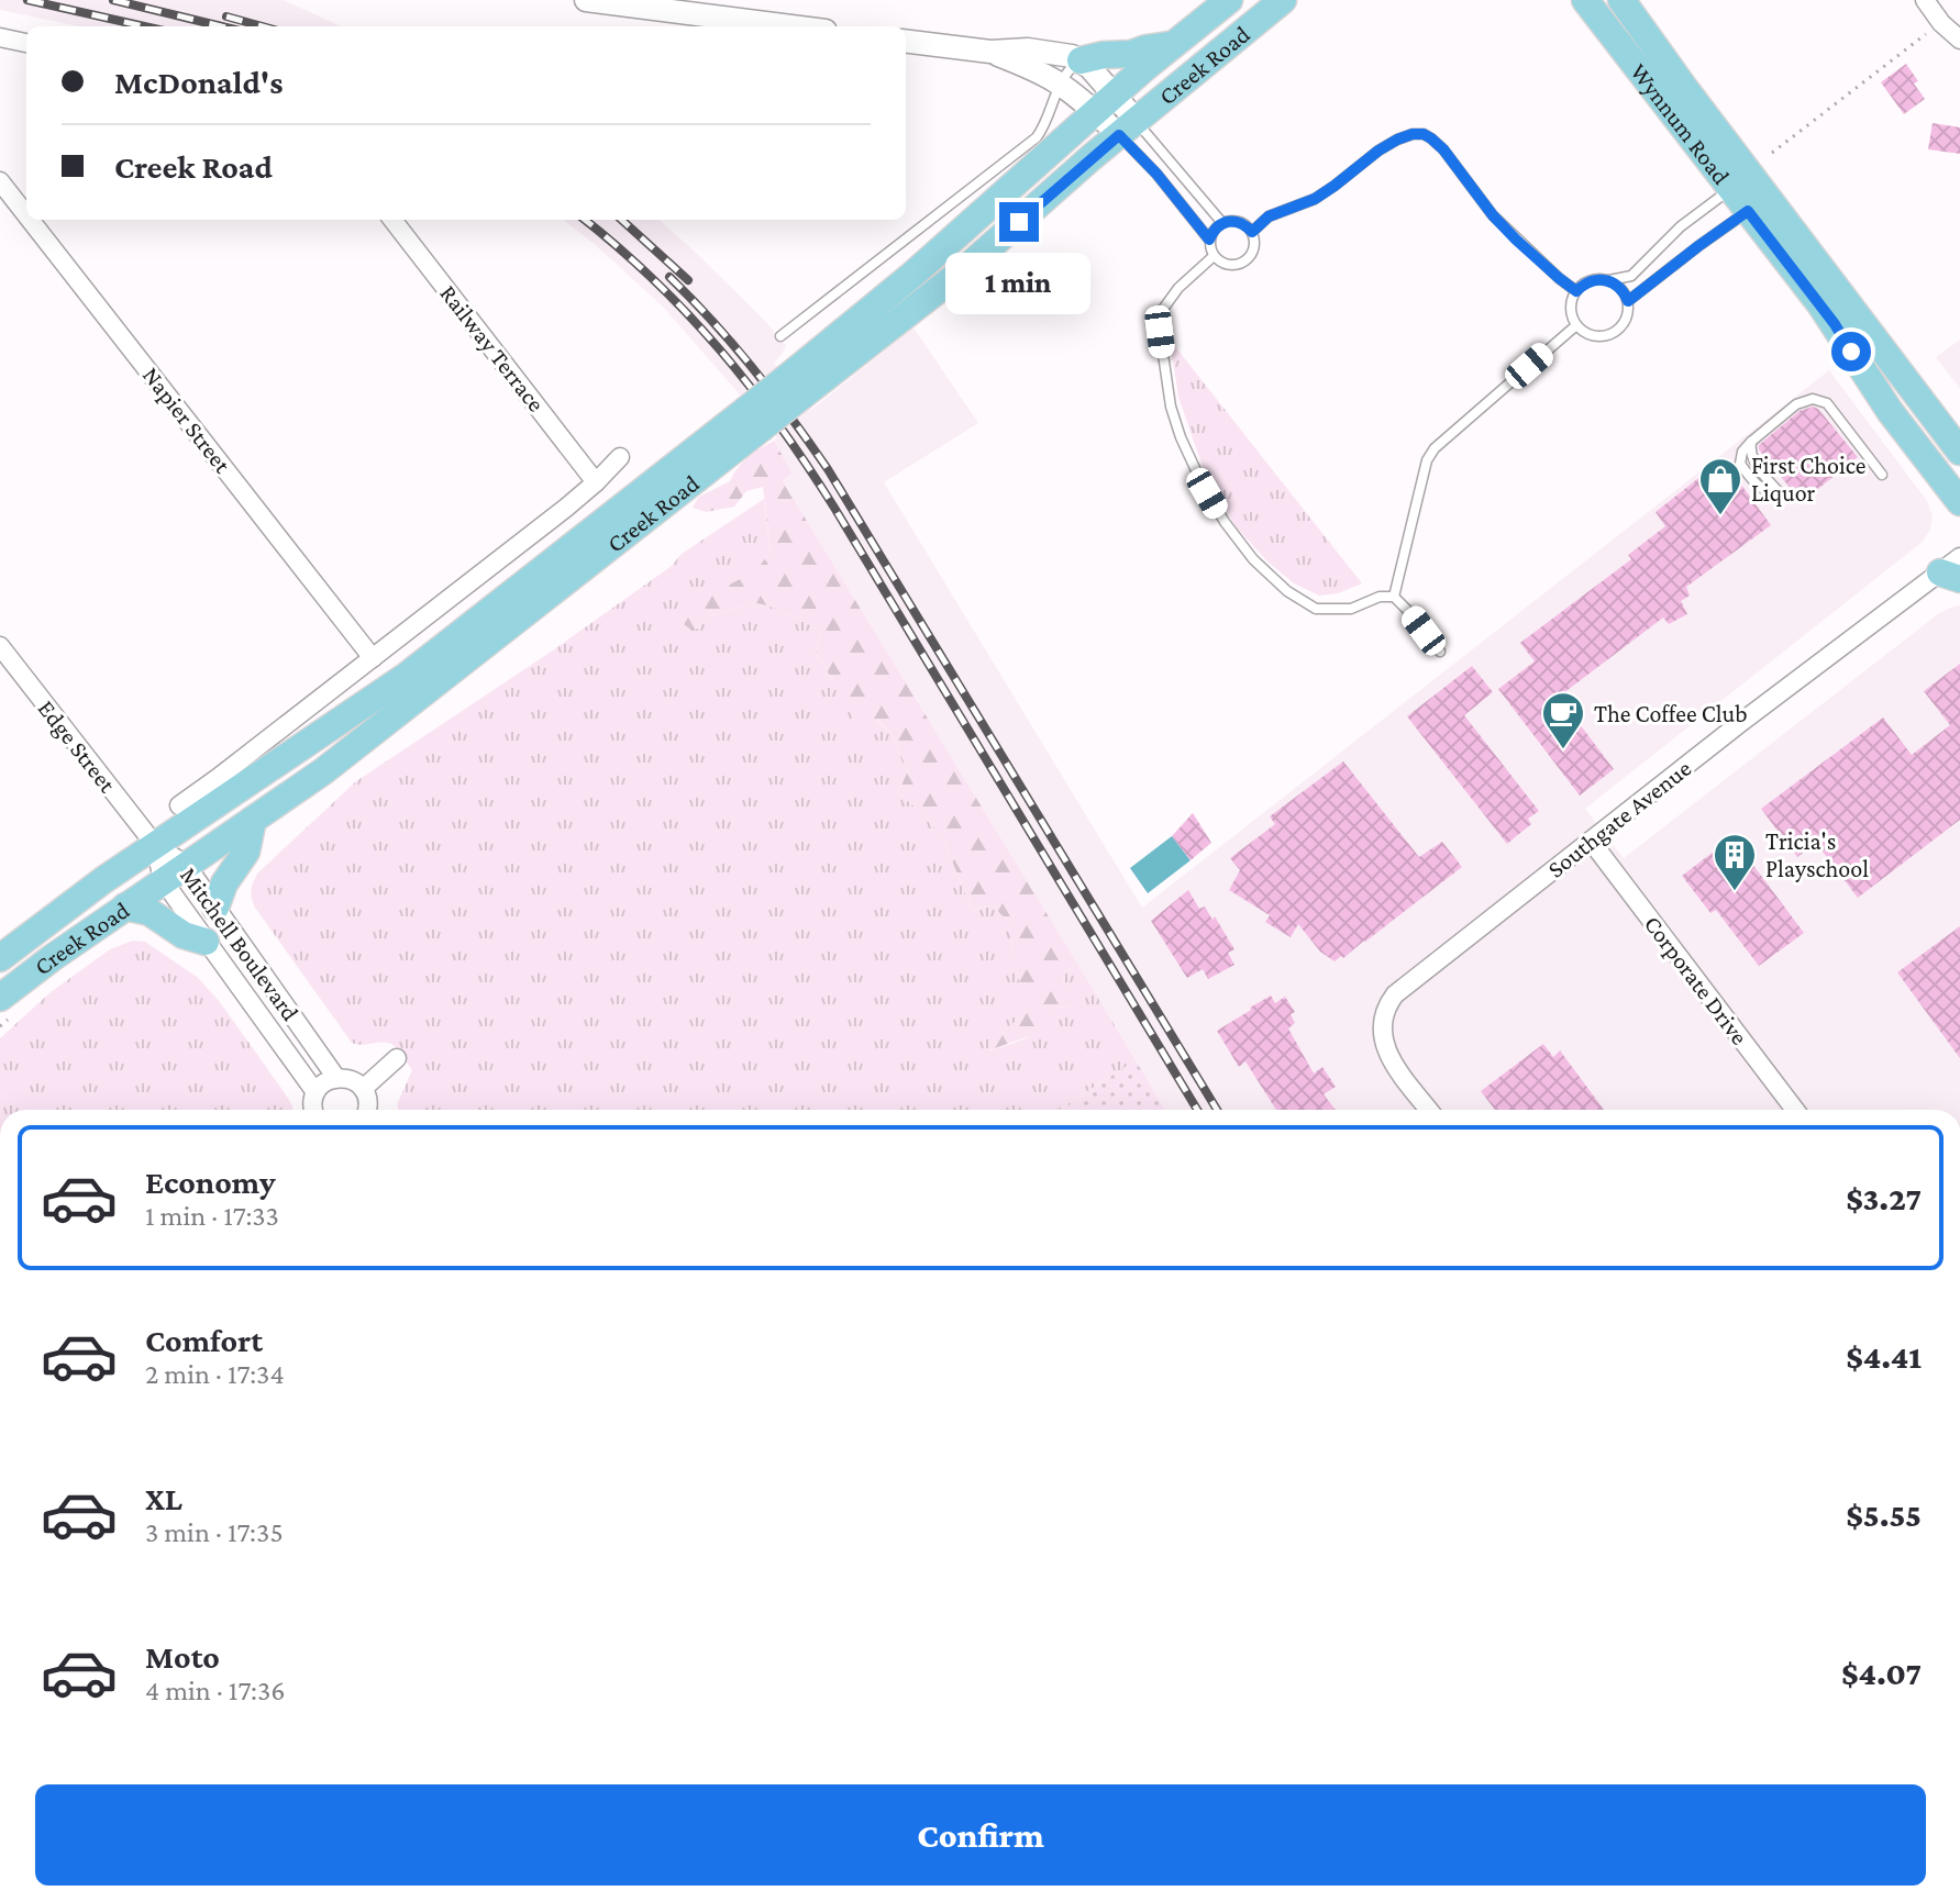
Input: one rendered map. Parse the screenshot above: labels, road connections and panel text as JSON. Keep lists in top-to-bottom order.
{
  "streets": {
    "main road": ["Creek Road", "Wynnum Road"],
    "street": [
      "Railway Terrace",
      "Napier Street",
      "Edge Street",
      "Southgate Avenue",
      "Mitchell Boulevard",
      "Corporate Drive"
    ]
  },
  "crossings": [
    ["Creek Road", "Edge Street"],
    ["Creek Road", "Mitchell Boulevard"],
    ["Edge Street", "Mitchell Boulevard"],
    ["Southgate Avenue", "Corporate Drive"]
  ],
  "places": {
    "shop": ["First Choice Liquor"],
    "cafe": ["The Coffee Club"],
    "building": ["Tricia's Playschool"]
  },
  "page": {
    "banner": ["McDonald's", "Creek Road"],
    "bubble": "1 min",
    "list": [
      {
        "name": "Economy",
        "note": "1 min · 17:33",
        "value": "$3.27"
      },
      {
        "name": "Comfort",
        "note": "2 min · 17:34",
        "value": "$4.41"
      },
      {
        "name": "XL",
        "note": "3 min · 17:35",
        "value": "$5.55"
      },
      {
        "name": "Moto",
        "note": "4 min · 17:36",
        "value": "$4.07"
      }
    ],
    "buttons": "Confirm"
  }
}
